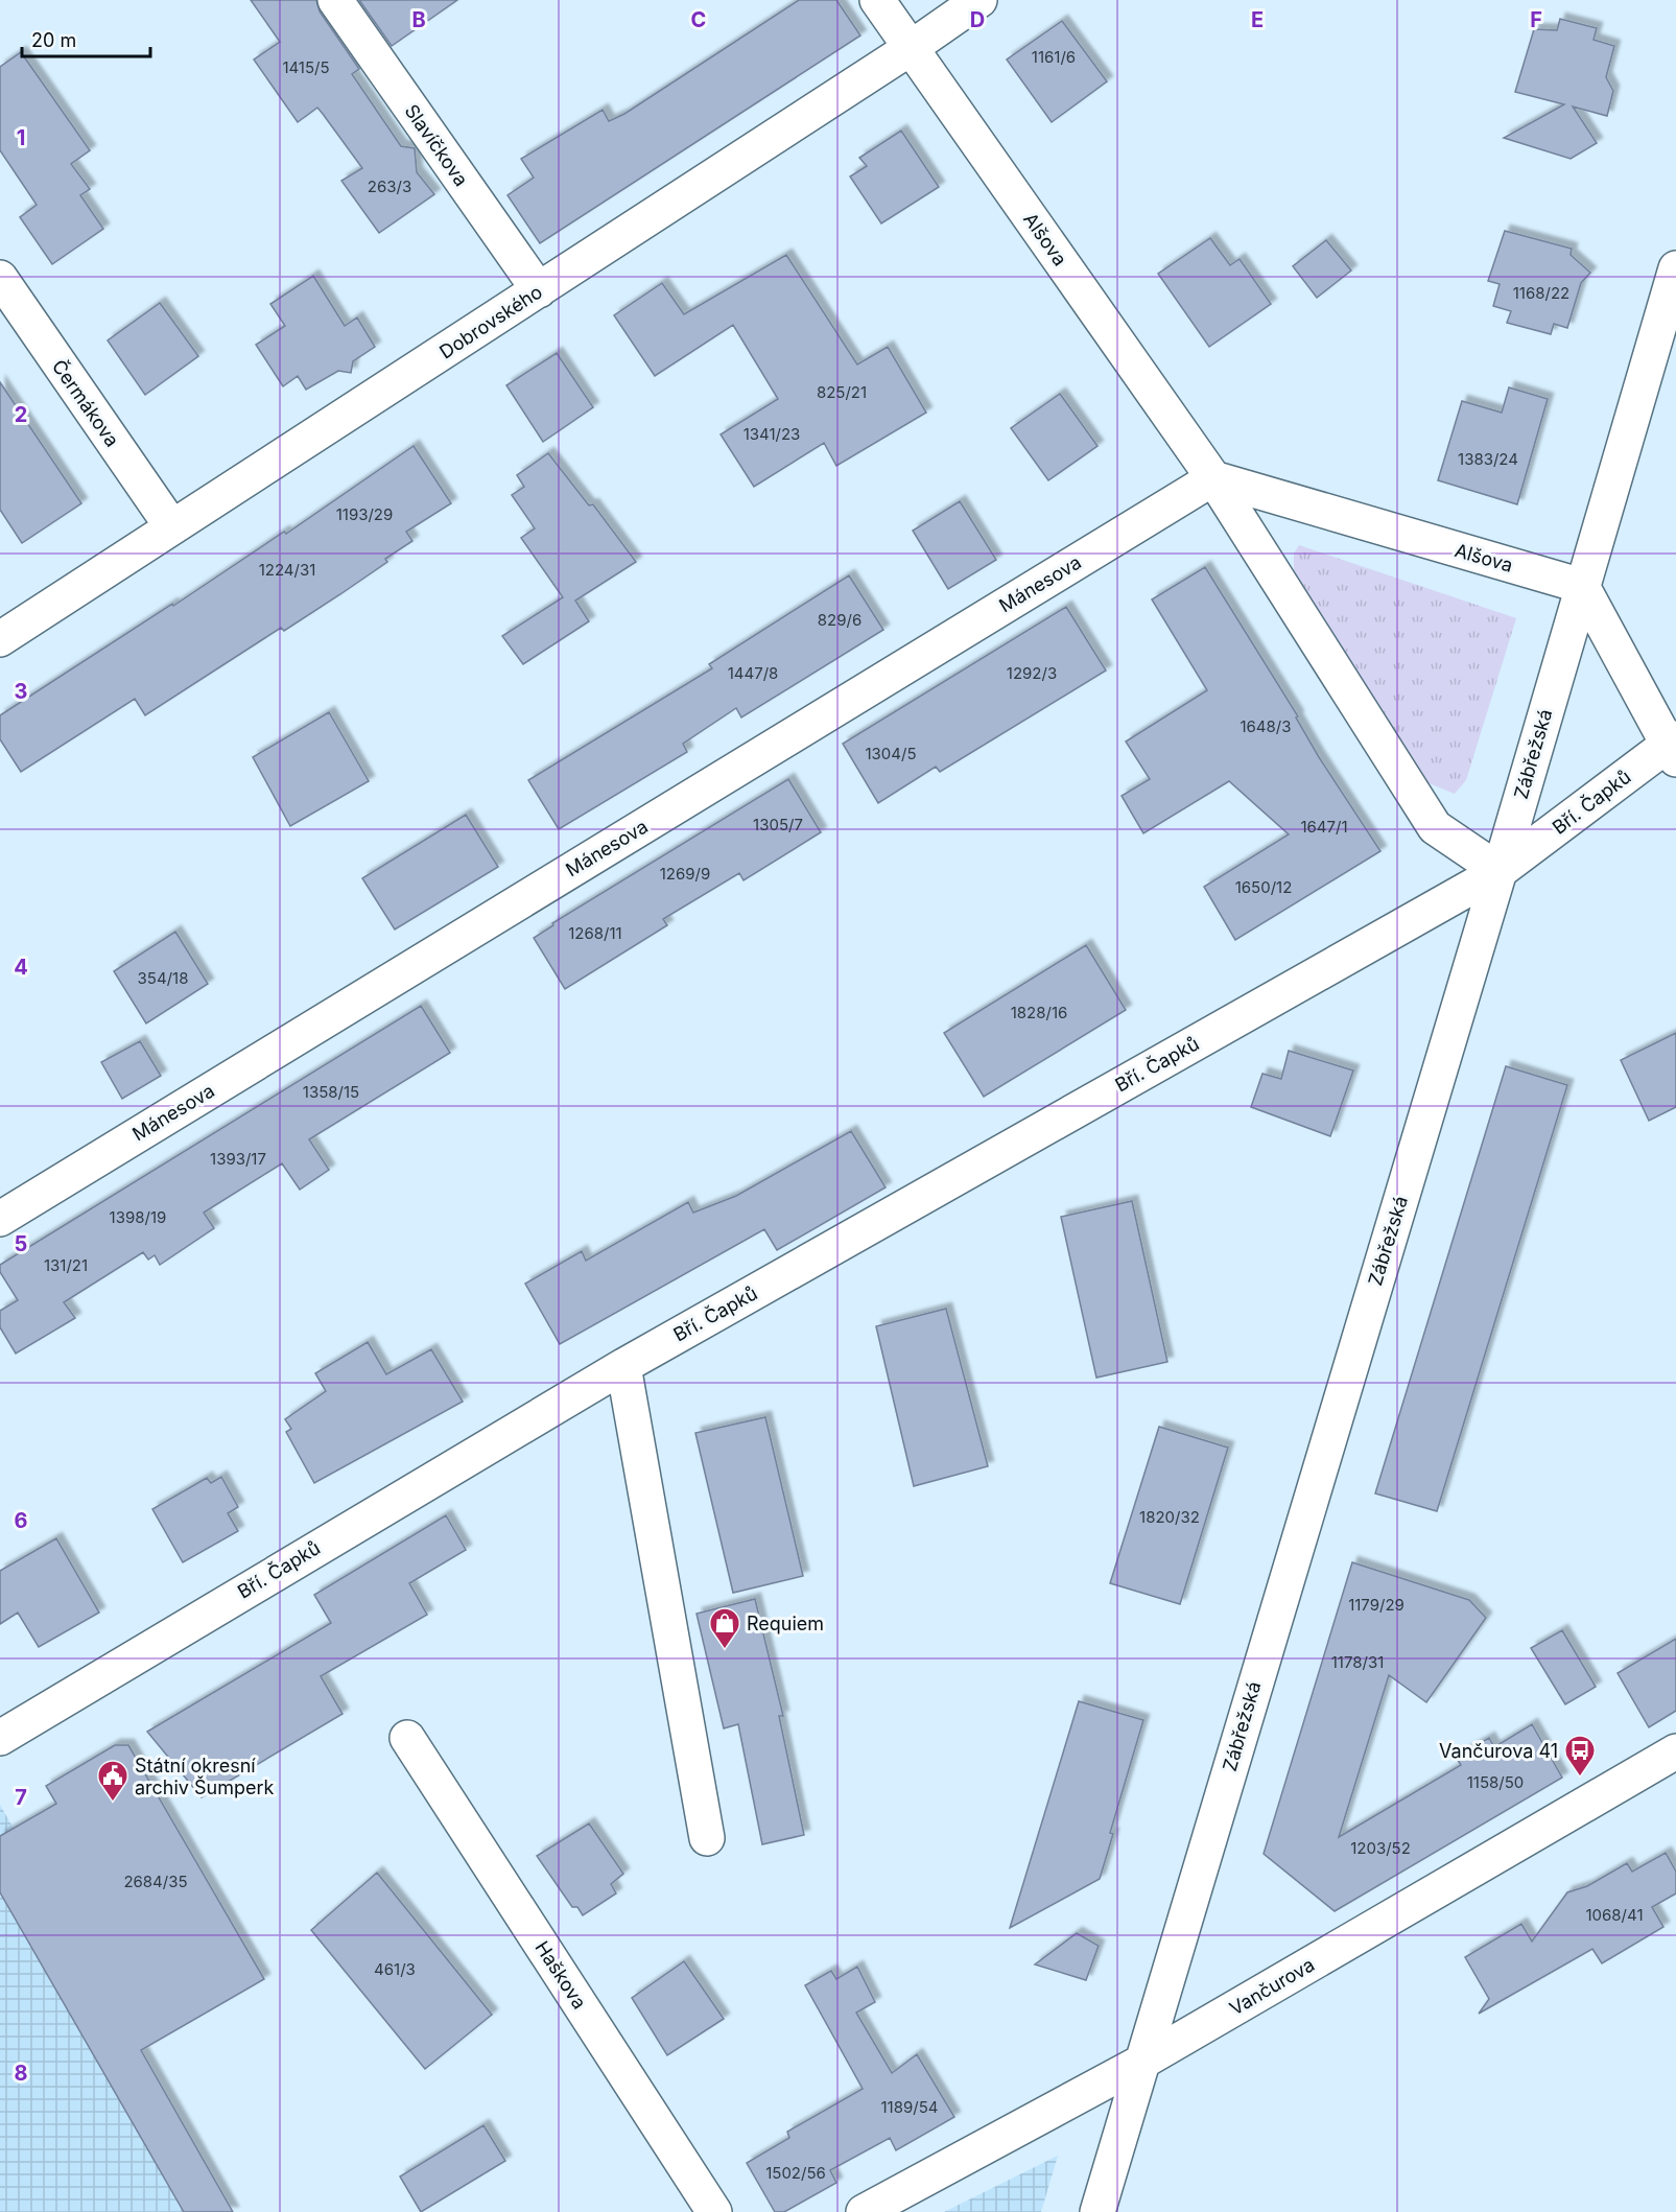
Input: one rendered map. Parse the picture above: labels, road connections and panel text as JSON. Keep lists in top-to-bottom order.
{
  "streets": {
    "street": [
      "Slavíčkova",
      "Alšova",
      "Dobrovského",
      "Čermákova",
      "Mánesova",
      "Zábřežská",
      "Bří. Čapků",
      "Haškova",
      "Vančurova"
    ]
  },
  "crossings": [
    ["Slavíčkova", "Dobrovského"],
    ["Alšova", "Dobrovského"],
    ["Alšova", "Mánesova"],
    ["Alšova", "Zábřežská"],
    ["Alšova", "Bří. Čapků"],
    ["Dobrovského", "Čermákova"],
    ["Zábřežská", "Bří. Čapků"],
    ["Zábřežská", "Vančurova"]
  ],
  "places": {
    "shop": ["Requiem"],
    "bus stop": ["Vančurova 41"],
    "public building": ["Státní okresní archiv Šumperk"]
  },
  "house_numbers": [
    "1161/6",
    "1415/5",
    "263/3",
    "1168/22",
    "825/21",
    "1341/23",
    "1383/24",
    "1193/29",
    "1224/31",
    "829/6",
    "1447/8",
    "1292/3",
    "1648/3",
    "1304/5",
    "1305/7",
    "1647/1",
    "1269/9",
    "1650/12",
    "1268/11",
    "354/18",
    "1828/16",
    "1358/15",
    "1393/17",
    "1398/19",
    "131/21",
    "1820/32",
    "1179/29",
    "1178/31",
    "1158/50",
    "1203/52",
    "2684/35",
    "1068/41",
    "461/3",
    "1189/54",
    "1502/56"
  ],
  "scale_bar": "20 m",
  "grid": {
    "columns": [
      "B",
      "C",
      "D",
      "E",
      "F"
    ],
    "rows": [
      "1",
      "2",
      "3",
      "4",
      "5",
      "6",
      "7",
      "8"
    ]
  }
}
